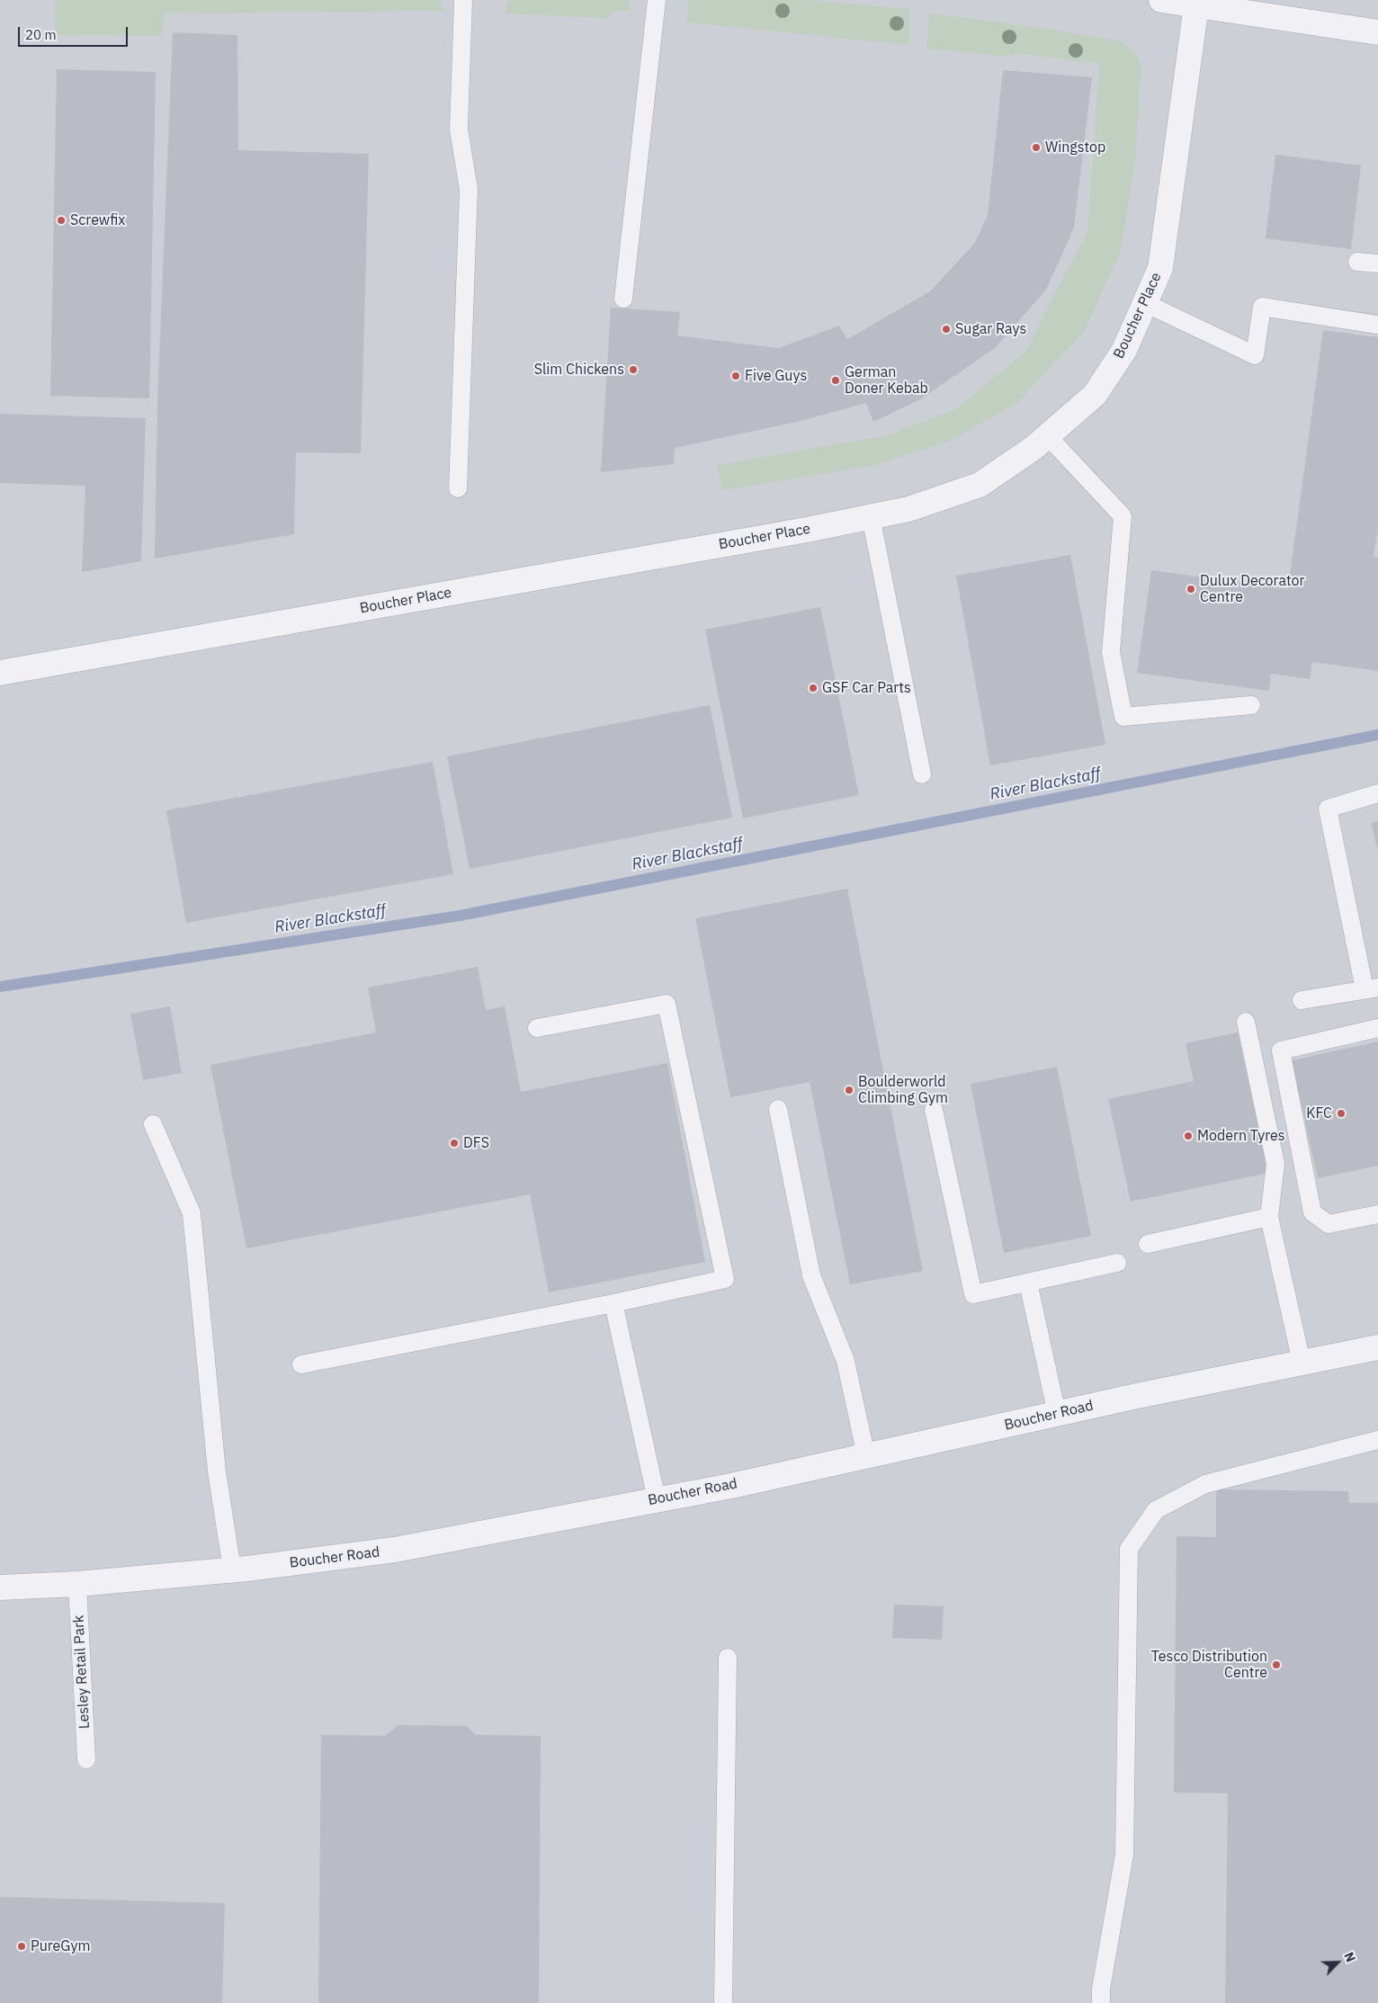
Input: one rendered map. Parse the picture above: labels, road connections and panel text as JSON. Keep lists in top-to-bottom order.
{
  "streets": {
    "street": ["Boucher Place", "Boucher Road"],
    "lane": ["Lesley Retail Park"]
  },
  "crossings": [
    ["Boucher Road", "Lesley Retail Park"]
  ],
  "water": ["River Blackstaff"],
  "places": [
    "Wingstop",
    "Screwfix",
    "Sugar Rays",
    "Slim Chickens",
    "Five Guys",
    "German Doner Kebab",
    "Dulux Decorator Centre",
    "GSF Car Parts",
    "Boulderworld Climbing Gym",
    "KFC",
    "Modern Tyres",
    "DFS",
    "Tesco Distribution Centre",
    "PureGym"
  ],
  "scale_bar": "20 m",
  "north": "top right"
}
